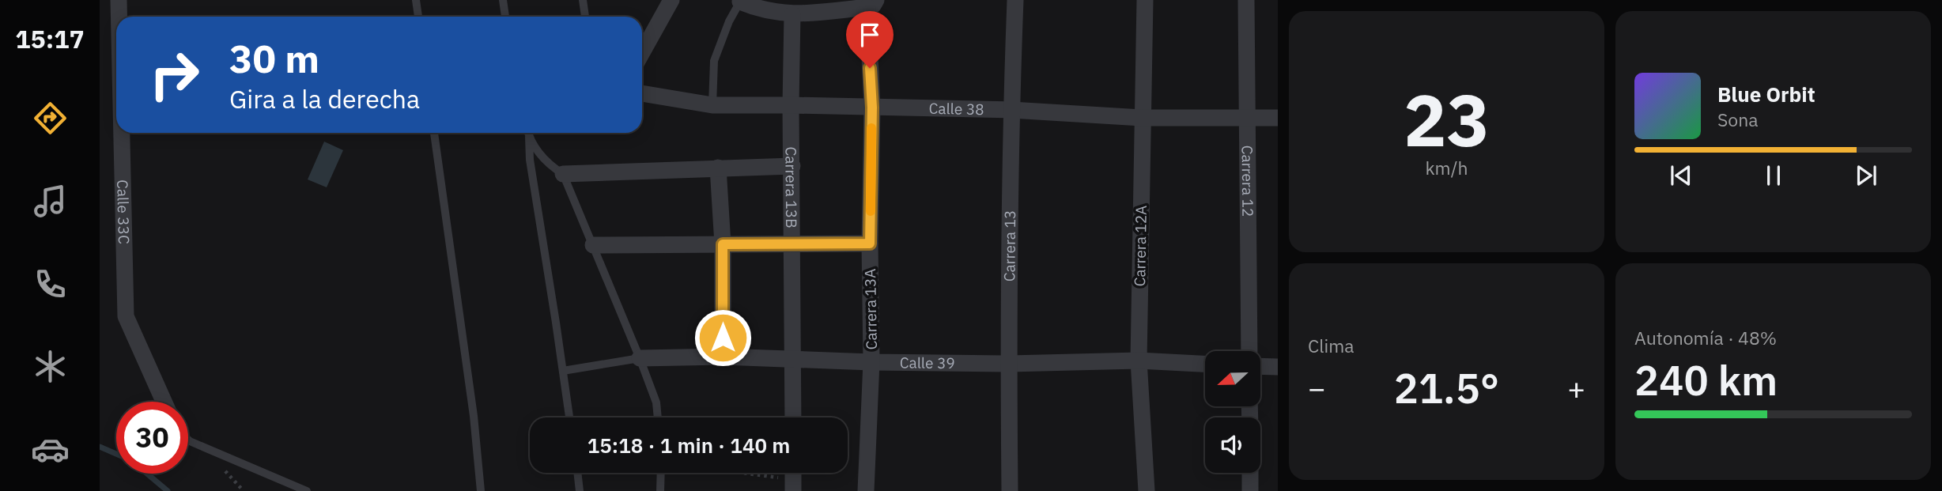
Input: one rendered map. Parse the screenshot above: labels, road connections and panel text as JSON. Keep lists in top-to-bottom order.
{
  "streets": {
    "street": [
      "Calle 38",
      "Carrera 12",
      "Carrera 13B",
      "Calle 33C",
      "Carrera 13",
      "Carrera 12A",
      "Carrera 13A",
      "Calle 39"
    ]
  },
  "crossings": [
    ["Calle 38", "Carrera 12"],
    ["Calle 38", "Carrera 13B"],
    ["Calle 38", "Carrera 13"],
    ["Calle 38", "Carrera 12A"],
    ["Calle 38", "Carrera 13A"],
    ["Carrera 13B", "Calle 39"],
    ["Carrera 13", "Calle 39"],
    ["Carrera 12A", "Calle 39"],
    ["Carrera 13A", "Calle 39"]
  ],
  "north": "left",
  "page": {
    "tabs": "15:17",
    "tile": [
      ["23", "km/h"],
      "Clima",
      ["Autonomía · 48%", "240 km"]
    ],
    "turn": ["30 m", "Gira a la derecha"],
    "song": ["Blue Orbit", "Sona"],
    "heat": ["−", "21.5°", "+"],
    "limit": "30",
    "trip": "15:18 · 1 min · 140 m"
  }
}
